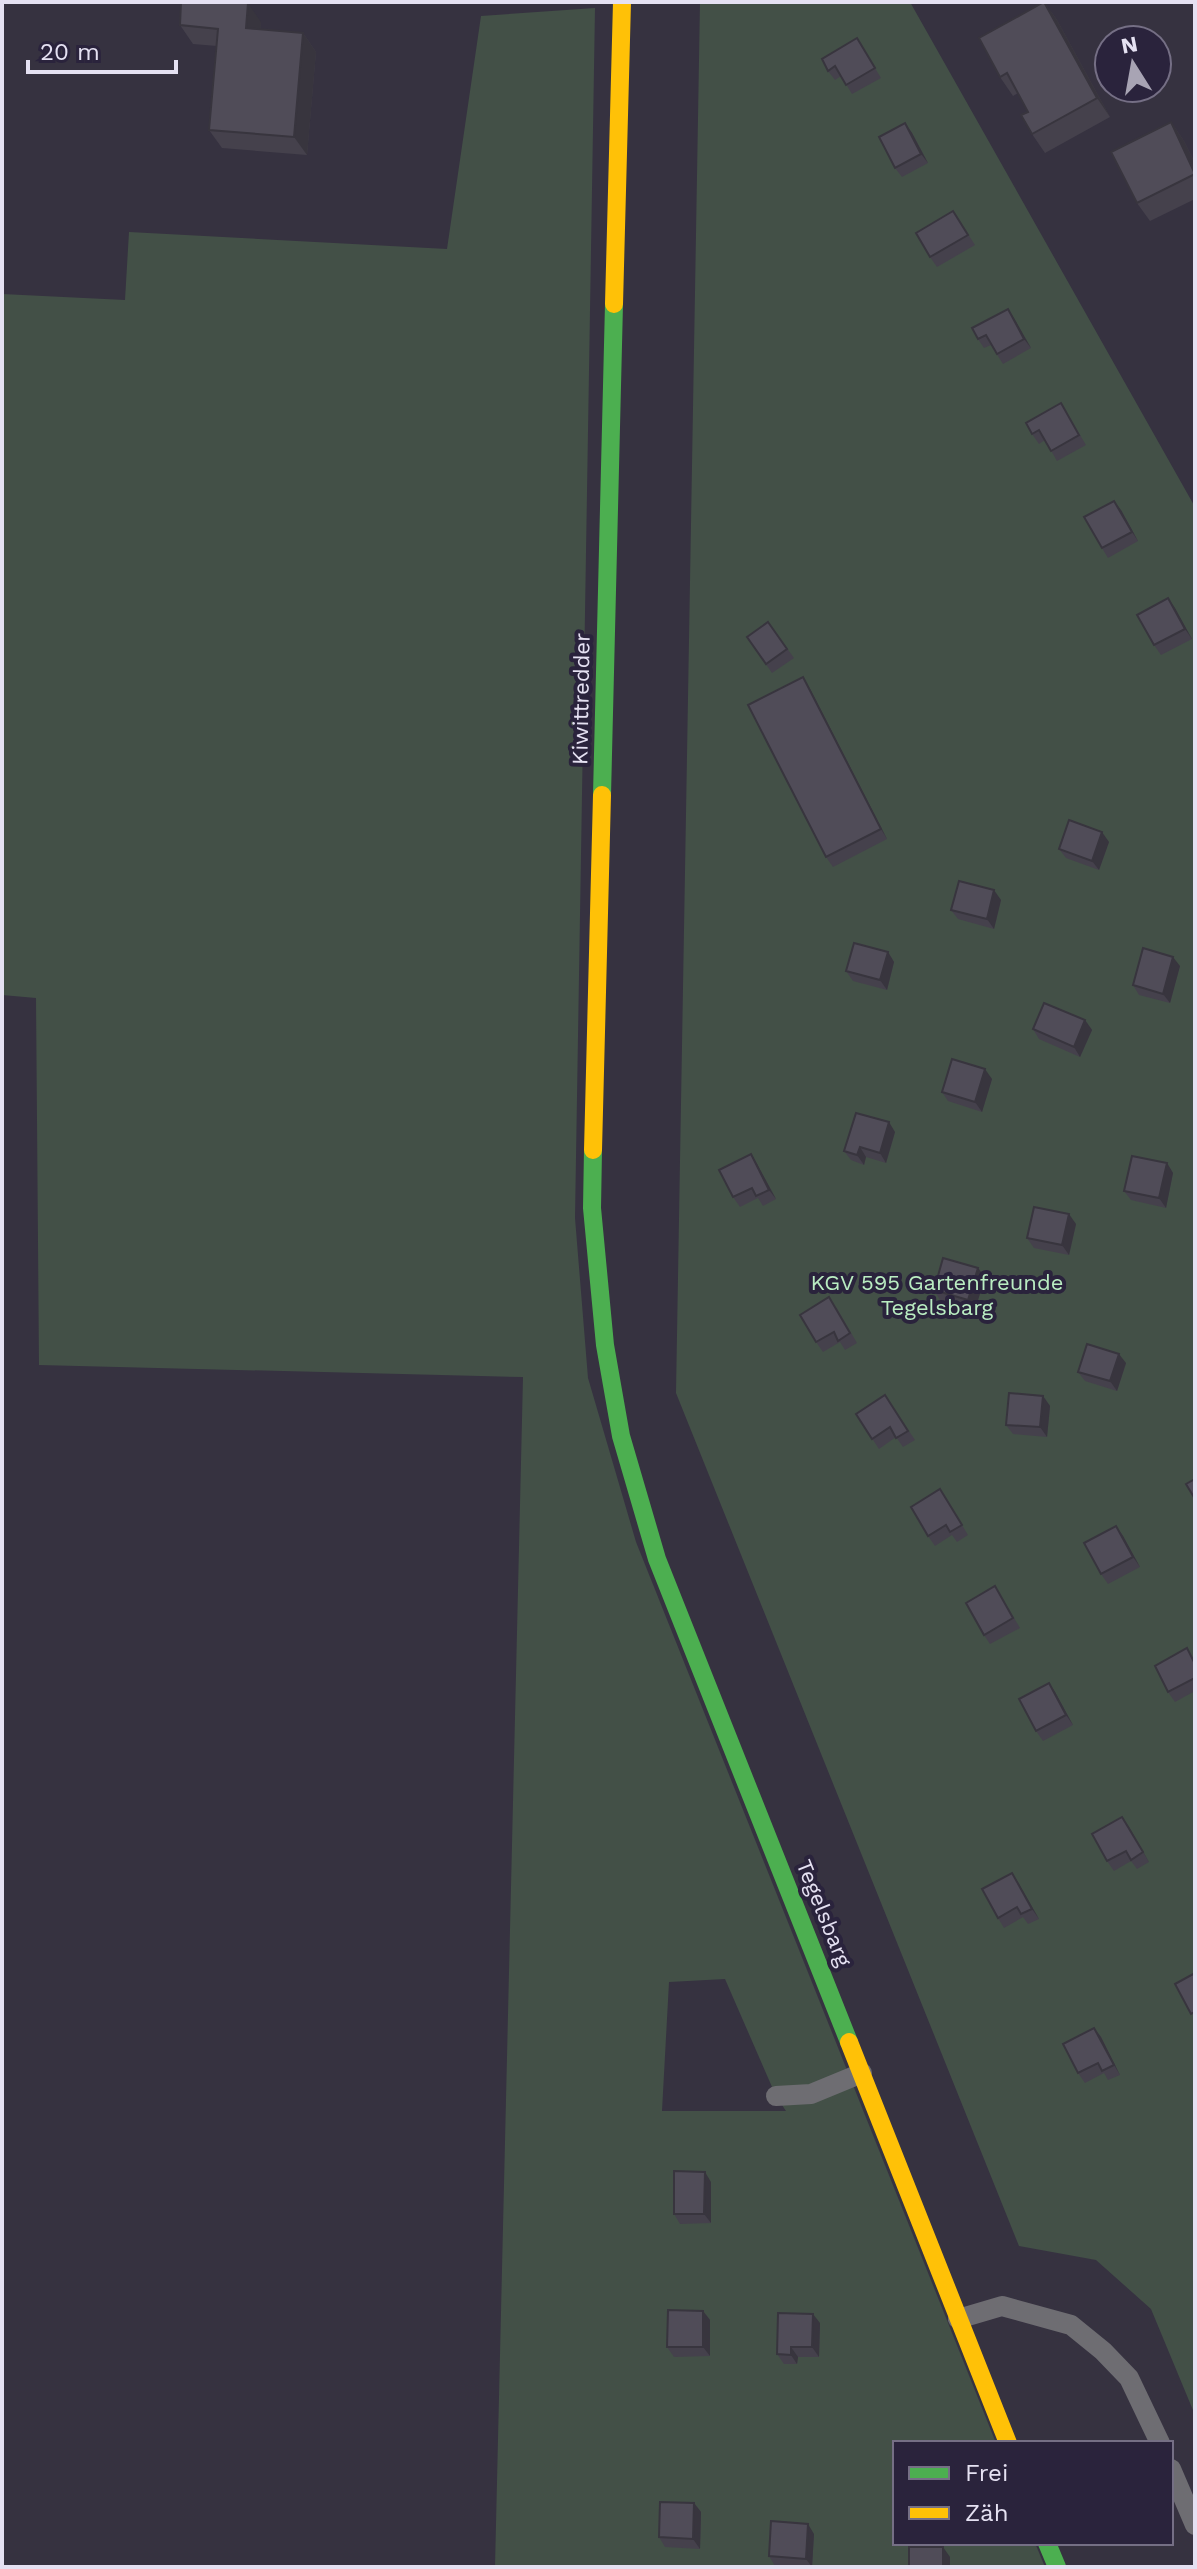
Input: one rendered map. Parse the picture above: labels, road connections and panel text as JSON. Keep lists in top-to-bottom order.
{
  "streets": {
    "street": ["Kiwittredder", "Tegelsbarg"]
  },
  "crossings": [
    ["Kiwittredder", "Tegelsbarg"]
  ],
  "parks": ["KGV 595 Gartenfreunde Tegelsbarg"],
  "legend": ["Frei", "Zäh"],
  "scale_bar": "20 m",
  "north": "top"
}
